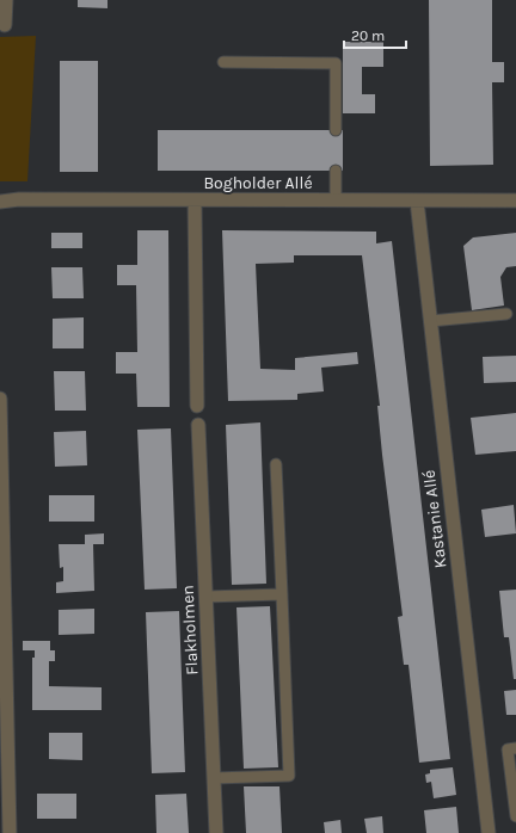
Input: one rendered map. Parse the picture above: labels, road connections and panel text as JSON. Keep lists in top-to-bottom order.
{
  "streets": {
    "street": ["Bogholder Allé", "Kastanie Allé", "Flakholmen"]
  },
  "crossings": [
    ["Bogholder Allé", "Kastanie Allé"]
  ],
  "scale_bar": "20 m"
}
